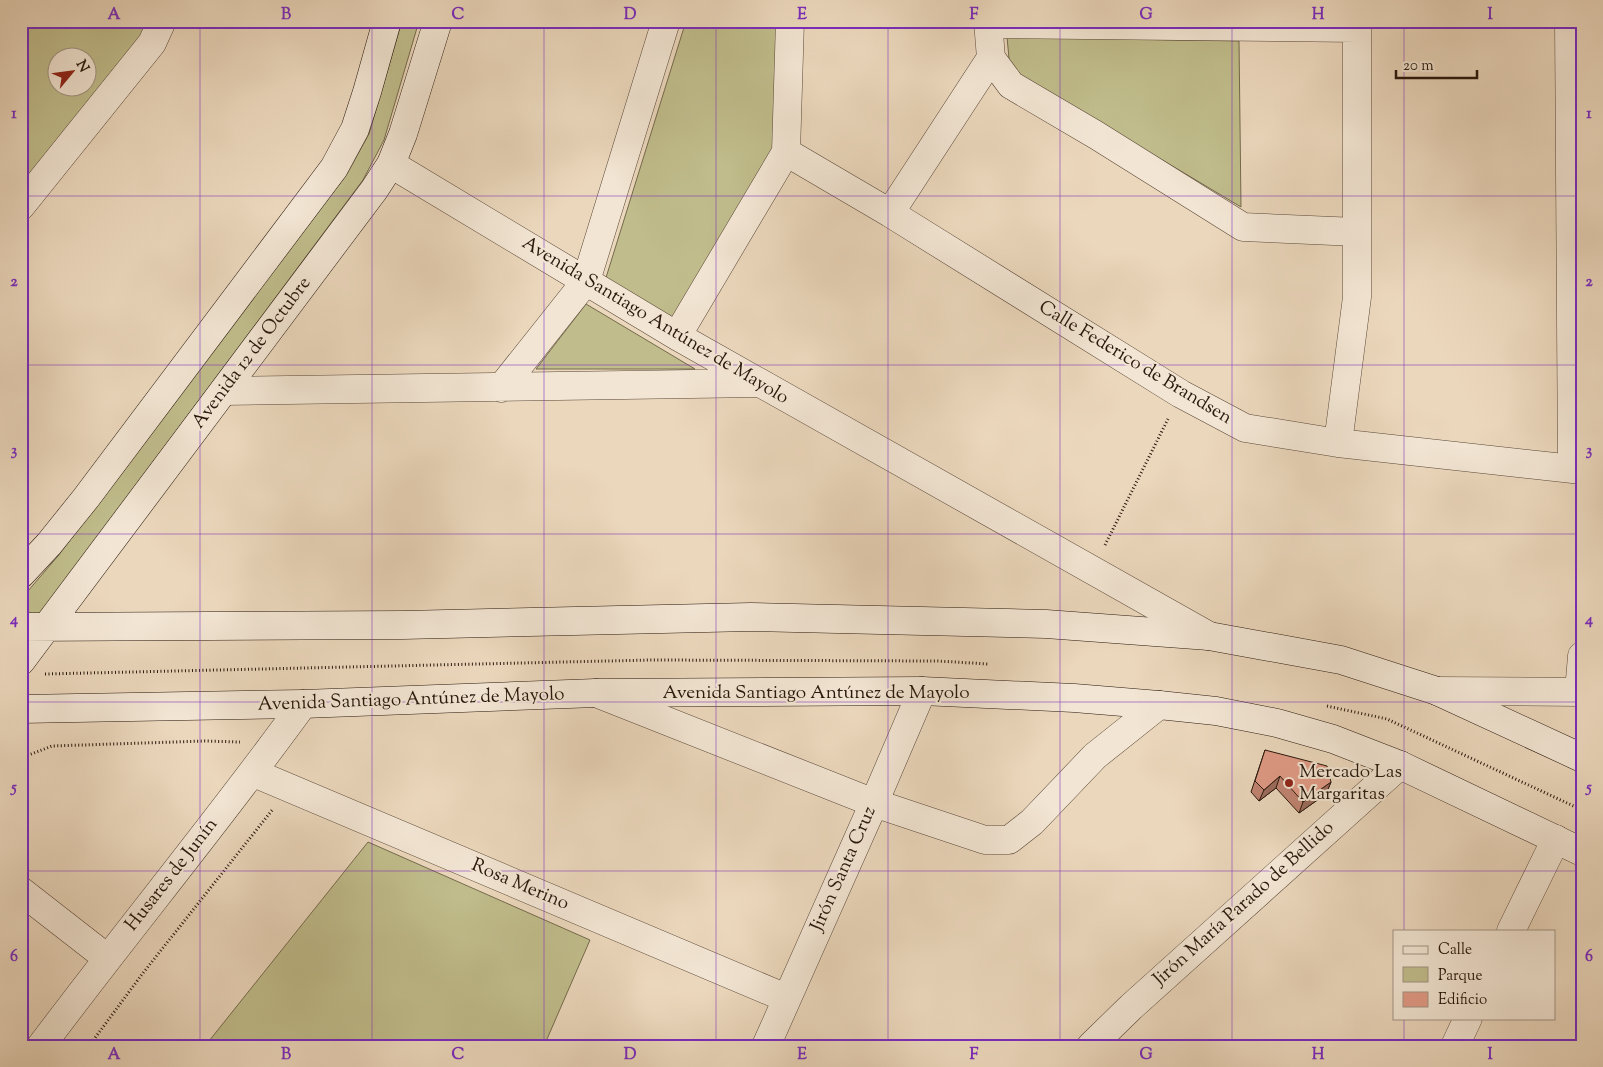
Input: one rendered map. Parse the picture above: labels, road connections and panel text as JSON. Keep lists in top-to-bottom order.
{
  "streets": {
    "street": [
      "Avenida Santiago Antúnez de Mayolo",
      "Avenida 12 de Octubre",
      "Calle Federico de Brandsen",
      "Jirón Santa Cruz",
      "Husares de Junín",
      "Rosa Merino",
      "Jirón María Parado de Bellido"
    ]
  },
  "crossings": [
    ["Avenida Santiago Antúnez de Mayolo", "Avenida 12 de Octubre"],
    ["Avenida Santiago Antúnez de Mayolo", "Jirón Santa Cruz"],
    ["Avenida Santiago Antúnez de Mayolo", "Husares de Junín"],
    ["Avenida Santiago Antúnez de Mayolo", "Jirón María Parado de Bellido"],
    ["Jirón Santa Cruz", "Rosa Merino"],
    ["Husares de Junín", "Rosa Merino"]
  ],
  "places": ["Mercado Las Margaritas"],
  "legend": ["Calle", "Parque", "Edificio"],
  "scale_bar": "20 m",
  "north": "top right",
  "grid": {
    "columns": [
      "A",
      "B",
      "C",
      "D",
      "E",
      "F",
      "G",
      "H",
      "I"
    ],
    "rows": [
      "1",
      "2",
      "3",
      "4",
      "5",
      "6"
    ]
  }
}
